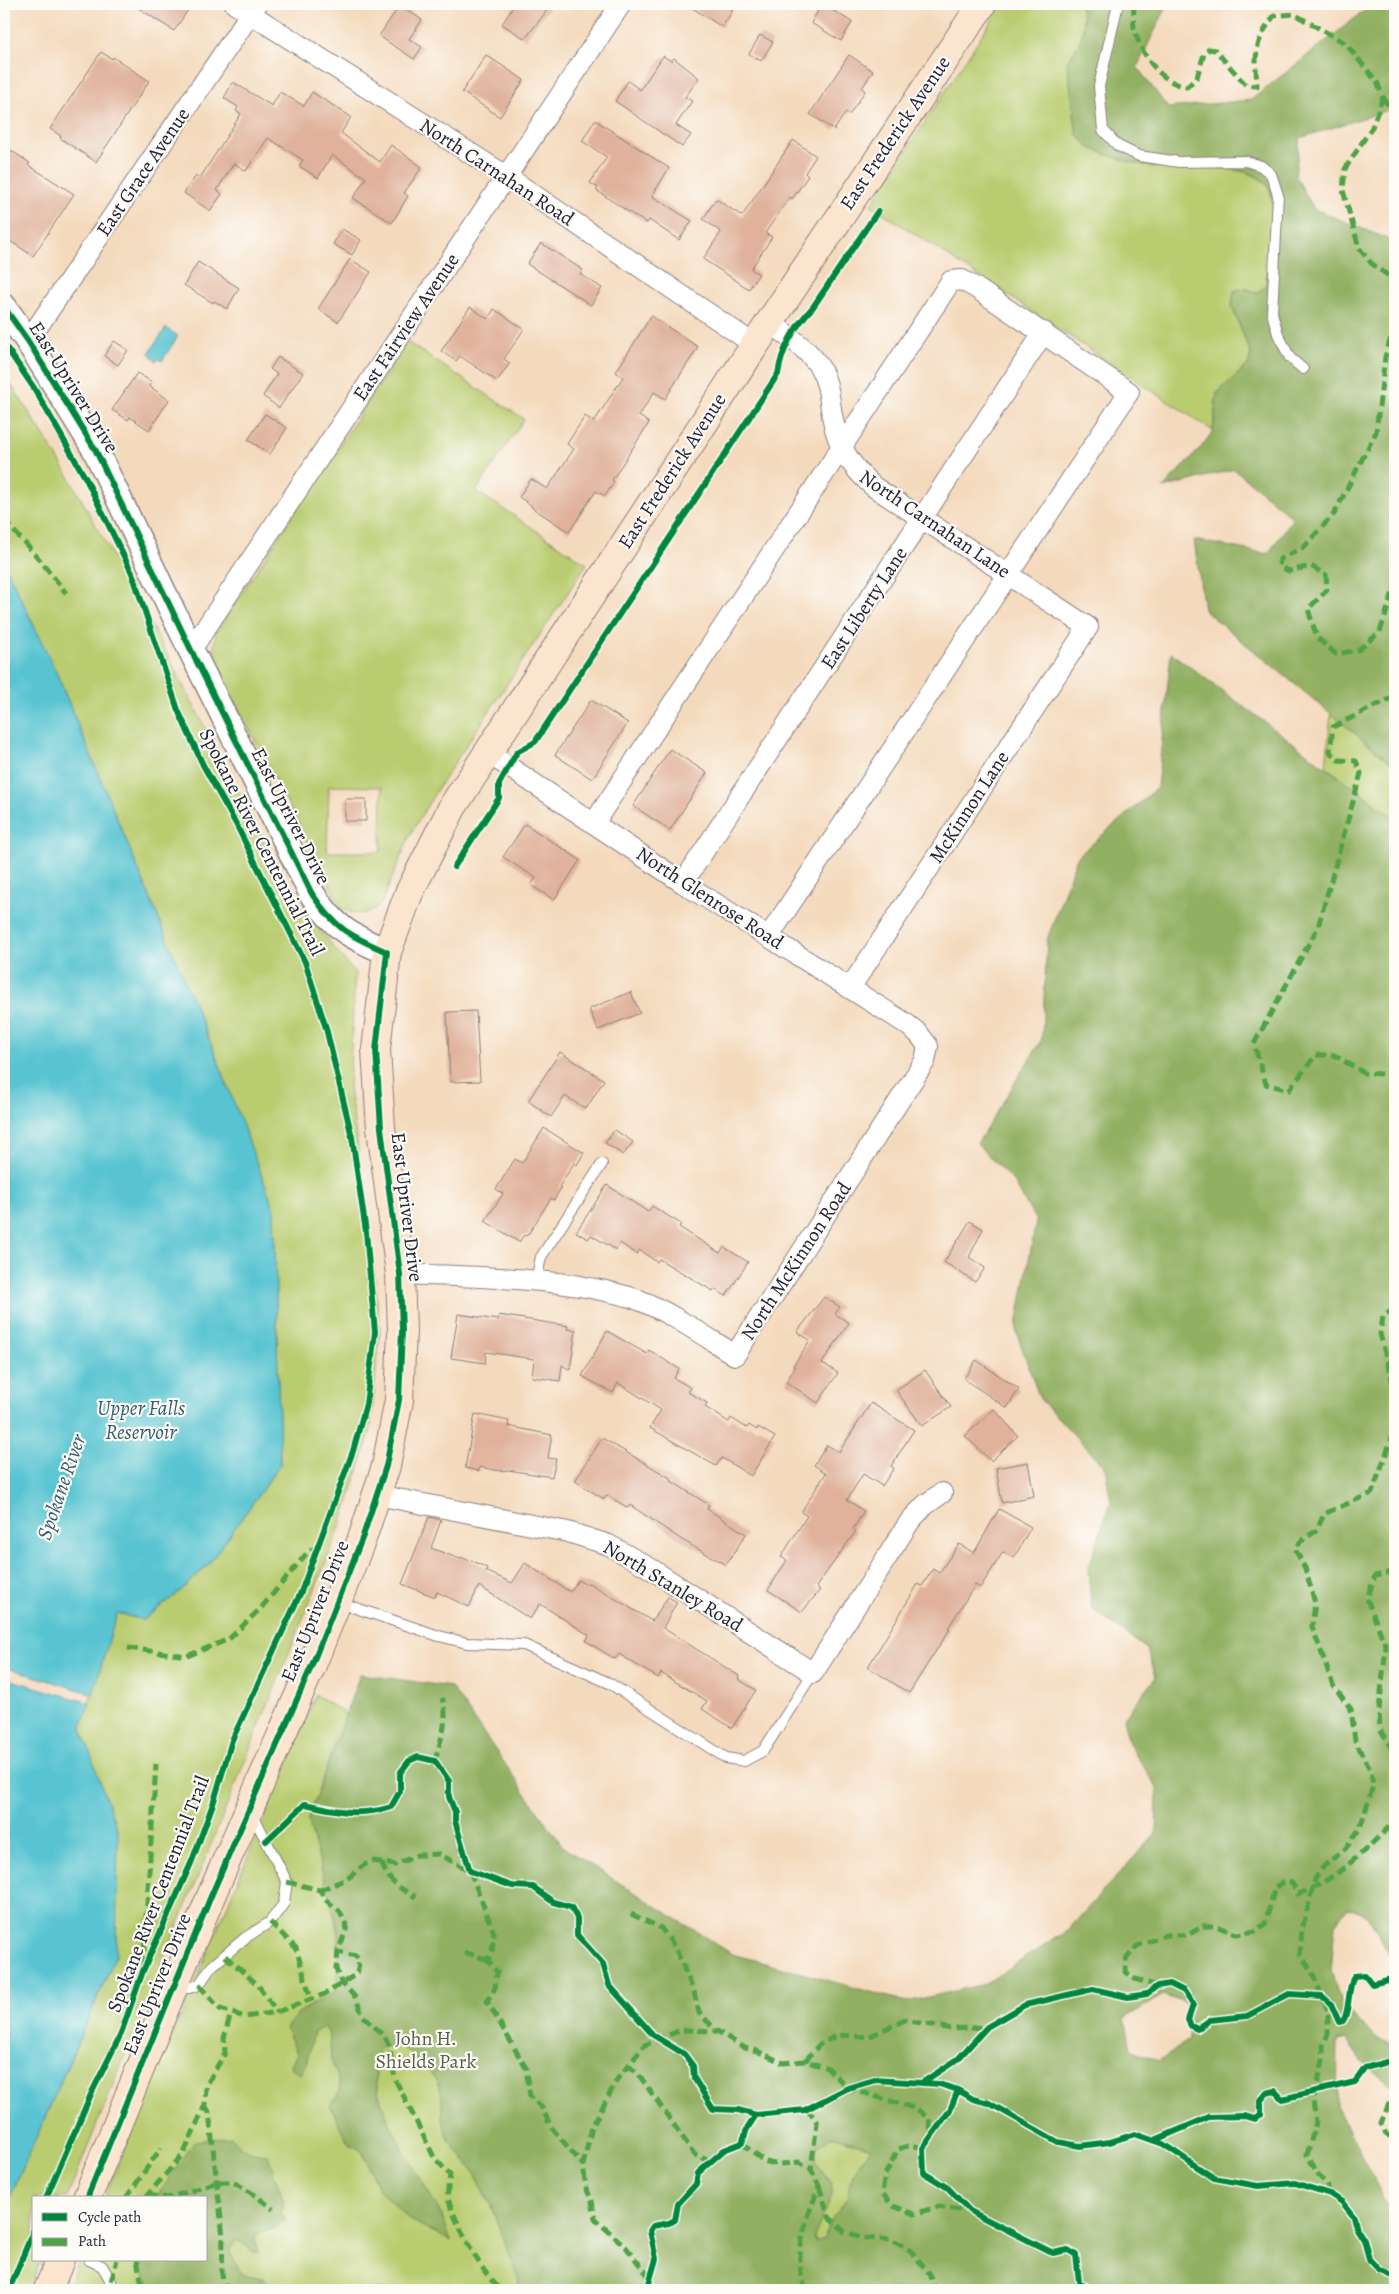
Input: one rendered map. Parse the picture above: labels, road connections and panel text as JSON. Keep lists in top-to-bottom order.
{
  "streets": {
    "main road": ["East Frederick Avenue", "East Upriver Drive"],
    "street": [
      "East Grace Avenue",
      "North Carnahan Road",
      "East Fairview Avenue",
      "North Carnahan Lane",
      "East Liberty Lane",
      "McKinnon Lane",
      "North Glenrose Road",
      "North McKinnon Road",
      "North Stanley Road"
    ],
    "cycle path": ["Spokane River Centennial Trail"]
  },
  "crossings": [
    ["East Frederick Avenue", "North Carnahan Road"],
    ["East Frederick Avenue", "East Upriver Drive"],
    ["East Frederick Avenue", "North Carnahan Lane"],
    ["East Frederick Avenue", "North Glenrose Road"],
    ["East Grace Avenue", "North Carnahan Road"],
    ["East Grace Avenue", "East Upriver Drive"],
    ["North Carnahan Road", "East Fairview Avenue"],
    ["East Fairview Avenue", "East Upriver Drive"],
    ["East Upriver Drive", "North McKinnon Road"],
    ["East Upriver Drive", "North Stanley Road"],
    ["North Carnahan Lane", "East Liberty Lane"],
    ["North Carnahan Lane", "McKinnon Lane"],
    ["East Liberty Lane", "North Glenrose Road"],
    ["McKinnon Lane", "North Glenrose Road"],
    ["North Glenrose Road", "North McKinnon Road"]
  ],
  "water": ["Upper Falls Reservoir", "Spokane River"],
  "parks": ["John H. Shields Park"],
  "legend": ["Cycle path", "Path"]
}
